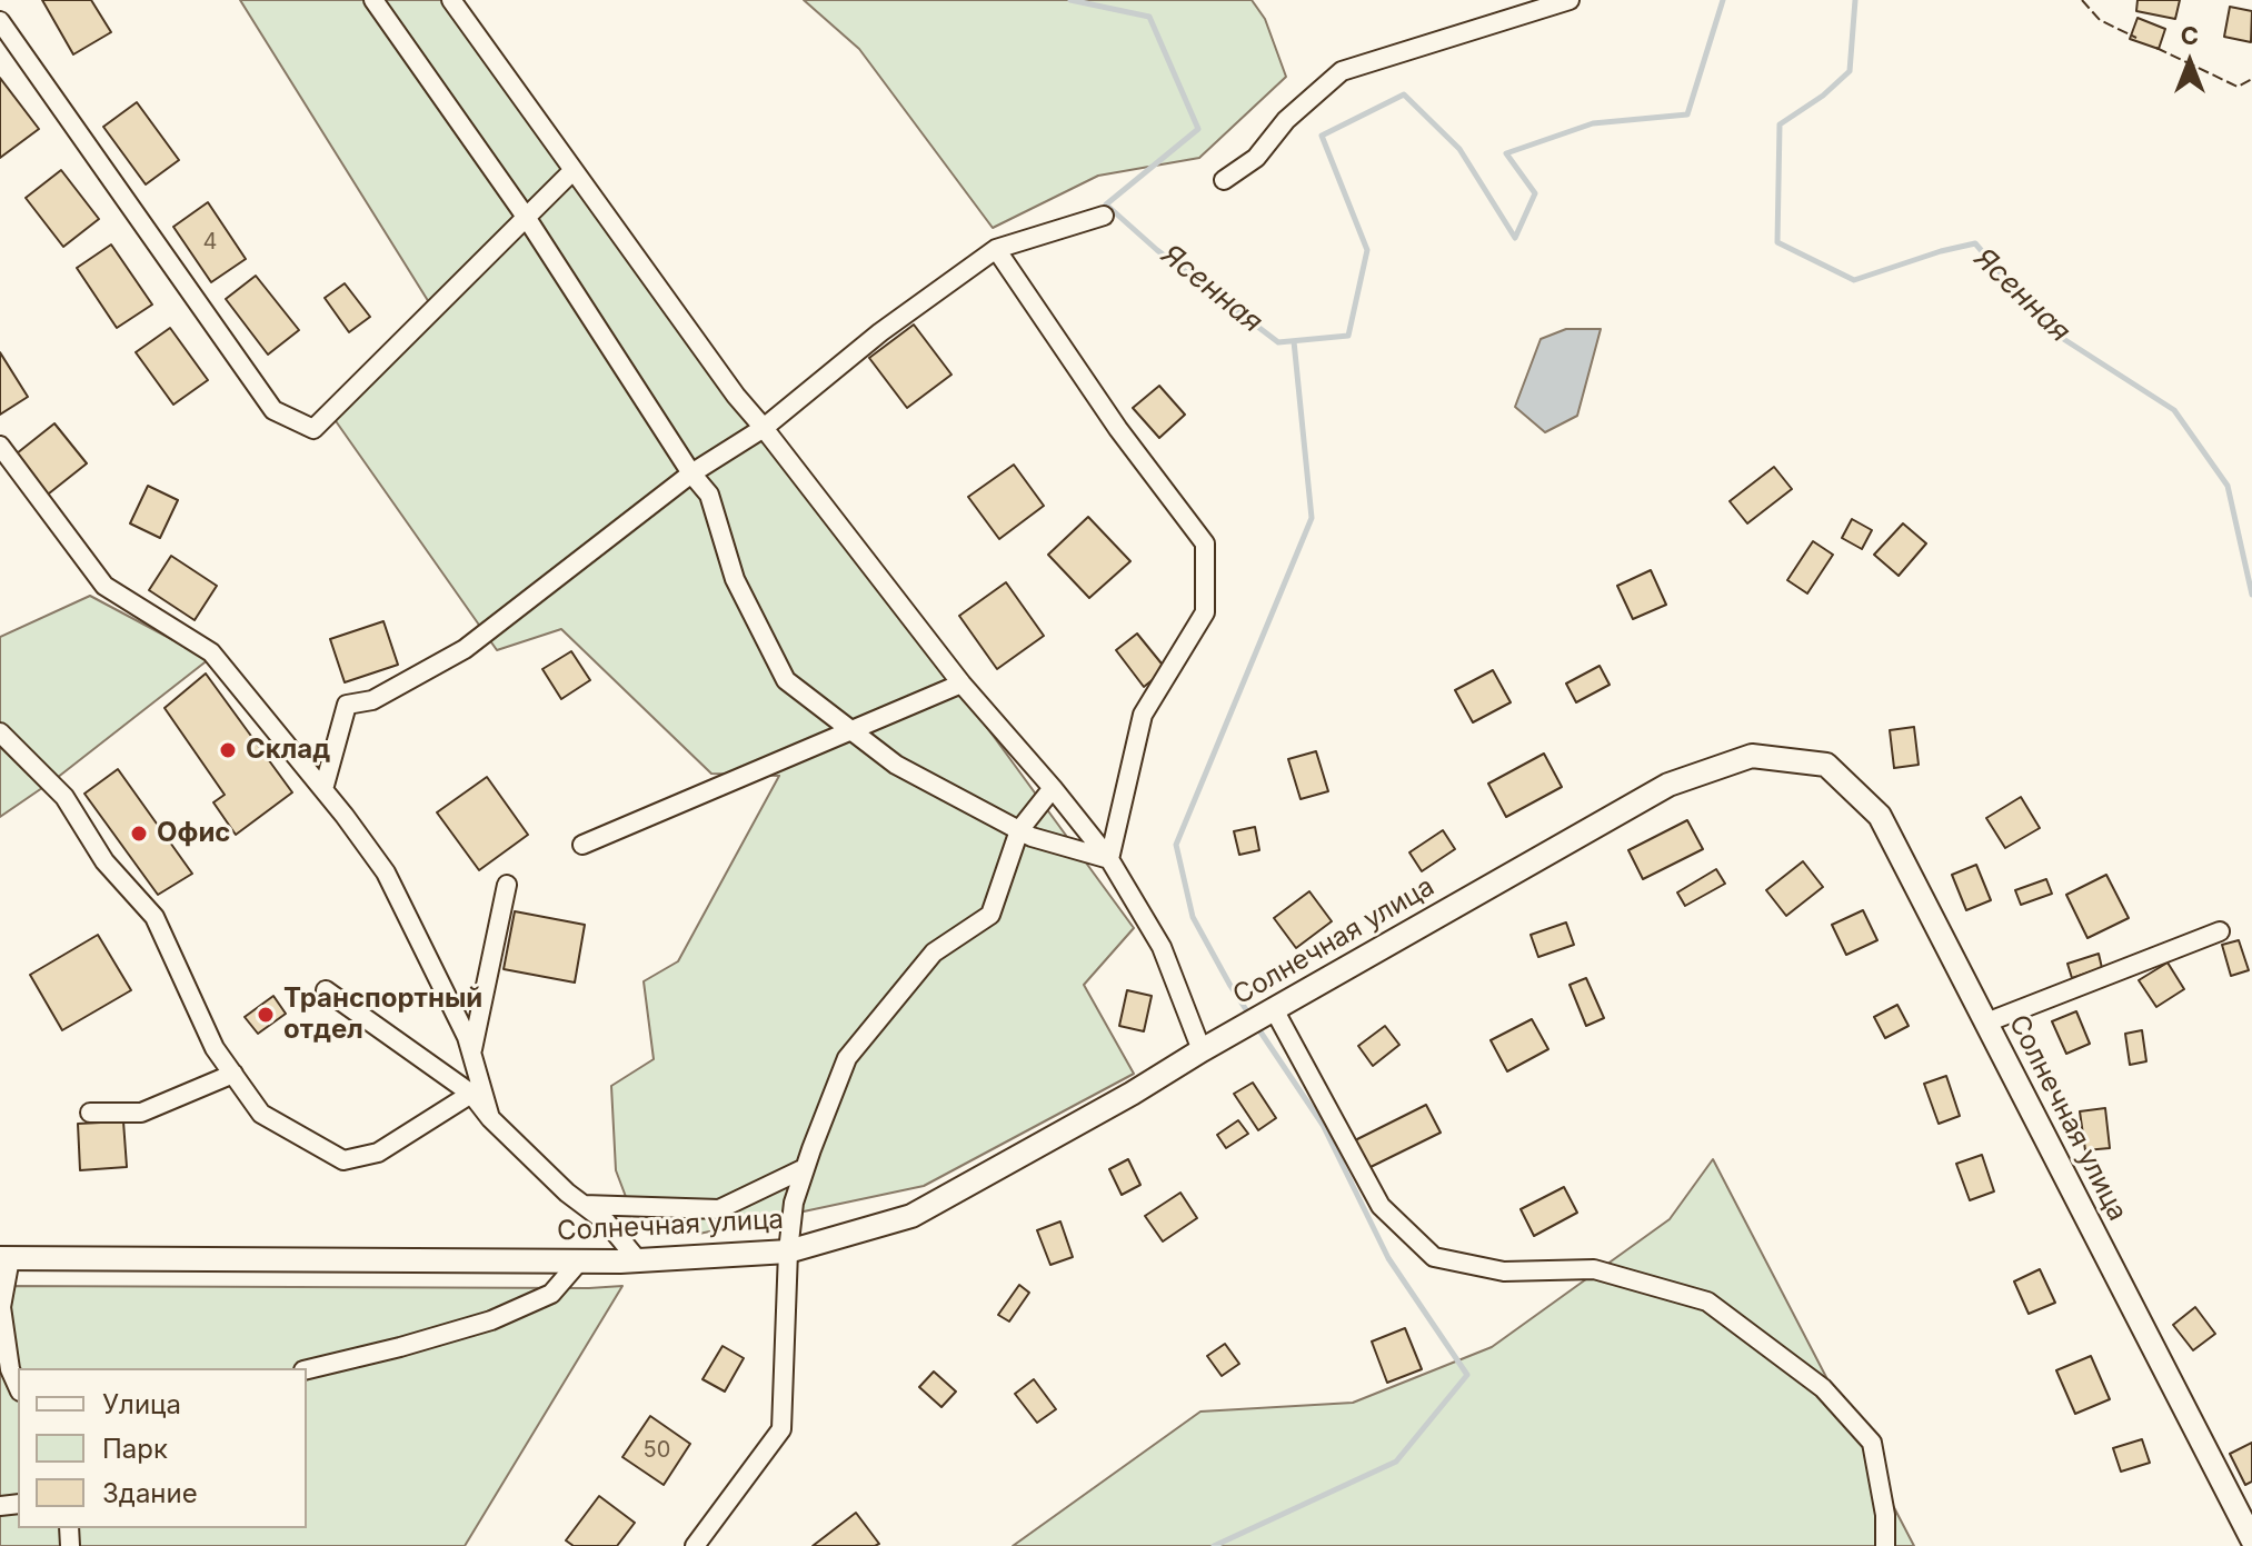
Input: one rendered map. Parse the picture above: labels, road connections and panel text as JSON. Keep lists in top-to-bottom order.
{
  "streets": {
    "street": ["Солнечная улица"]
  },
  "water": ["Ясенная"],
  "places": ["Склад", "Офис", "Транспортный отдел"],
  "house_numbers": ["4", "50"],
  "legend": ["Улица", "Парк", "Здание"],
  "north": "top"
}
